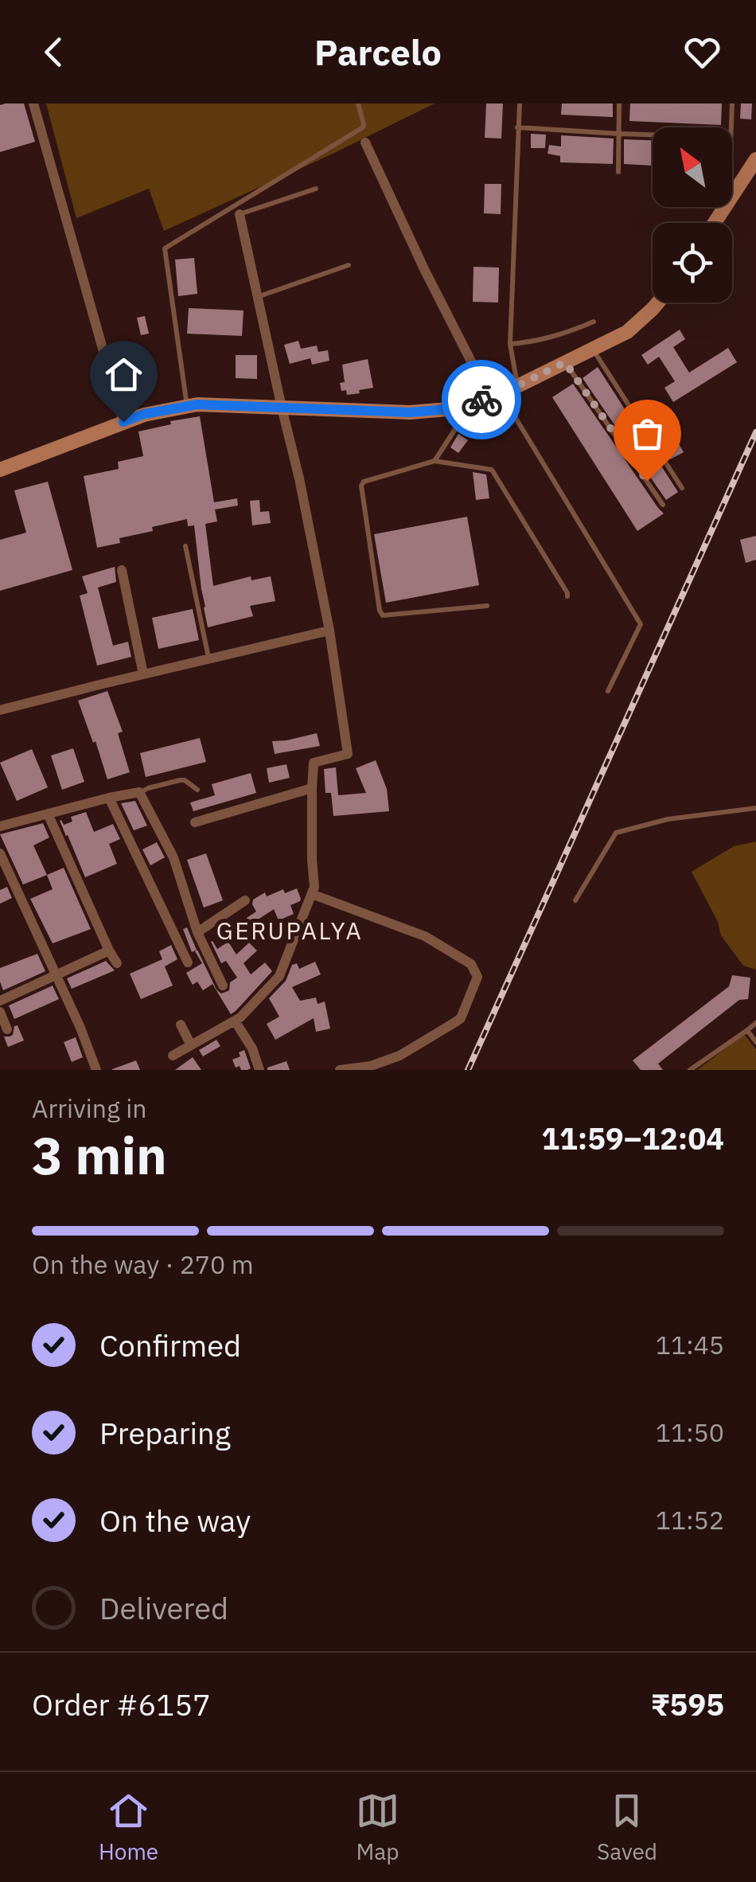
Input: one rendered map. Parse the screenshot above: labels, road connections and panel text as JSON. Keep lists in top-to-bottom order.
{
  "districts": ["GERUPALYA"],
  "north": "top left",
  "page": {
    "header": "Parcelo",
    "heading": ["3 min", "Arriving in", "11:59–12:04"],
    "panel": ["Order #6157", "₹595"],
    "bar": "On the way · 270 m",
    "list": [
      ["Confirmed", "11:45"],
      ["Preparing", "11:50"],
      ["On the way", "11:52"],
      "Delivered"
    ],
    "tabs": ["Home", "Map", "Saved"]
  }
}
